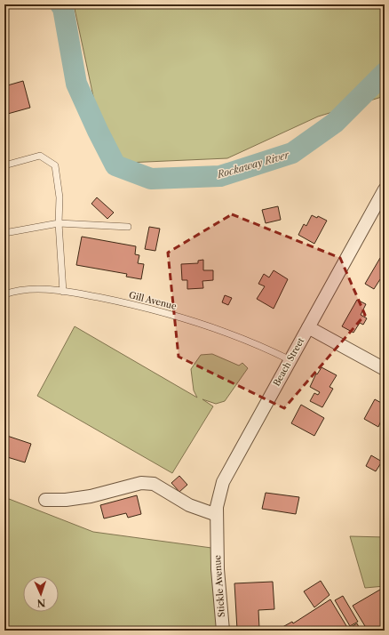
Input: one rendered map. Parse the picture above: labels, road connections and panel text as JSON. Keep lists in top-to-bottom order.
{
  "streets": {
    "street": ["Beach Street", "Stickle Avenue"],
    "lane": ["Gill Avenue"]
  },
  "crossings": [
    ["Gill Avenue", "Beach Street"],
    ["Beach Street", "Stickle Avenue"]
  ],
  "water": ["Rockaway River"],
  "north": "bottom"
}
